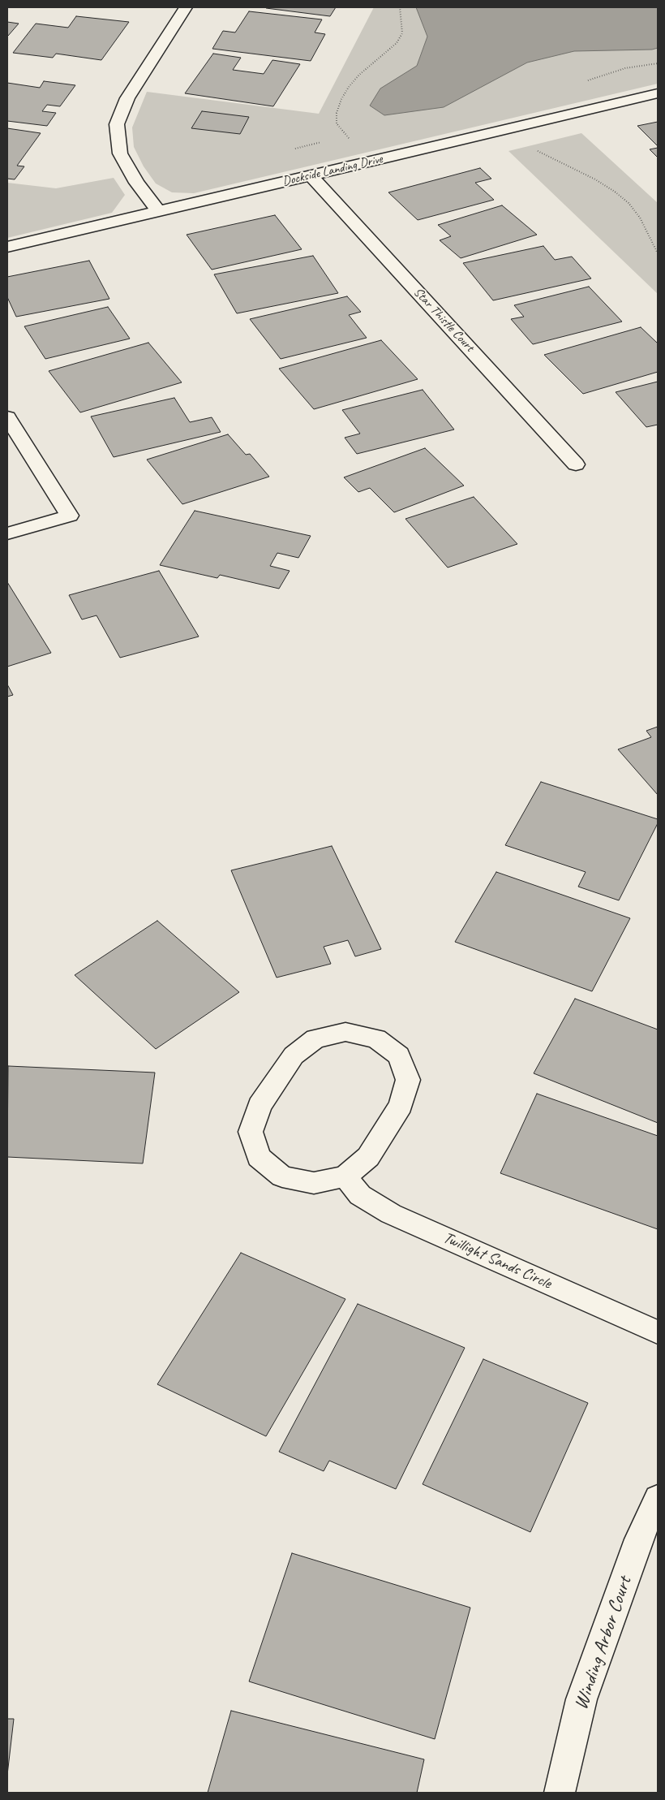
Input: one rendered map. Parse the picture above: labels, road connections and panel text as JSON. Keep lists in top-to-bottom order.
{
  "streets": {
    "street": [
      "Dockside Landing Drive",
      "Star Thistle Court",
      "Twillight Sands Circle",
      "Winding Arbor Court"
    ]
  },
  "crossings": [
    ["Dockside Landing Drive", "Star Thistle Court"]
  ]
}
